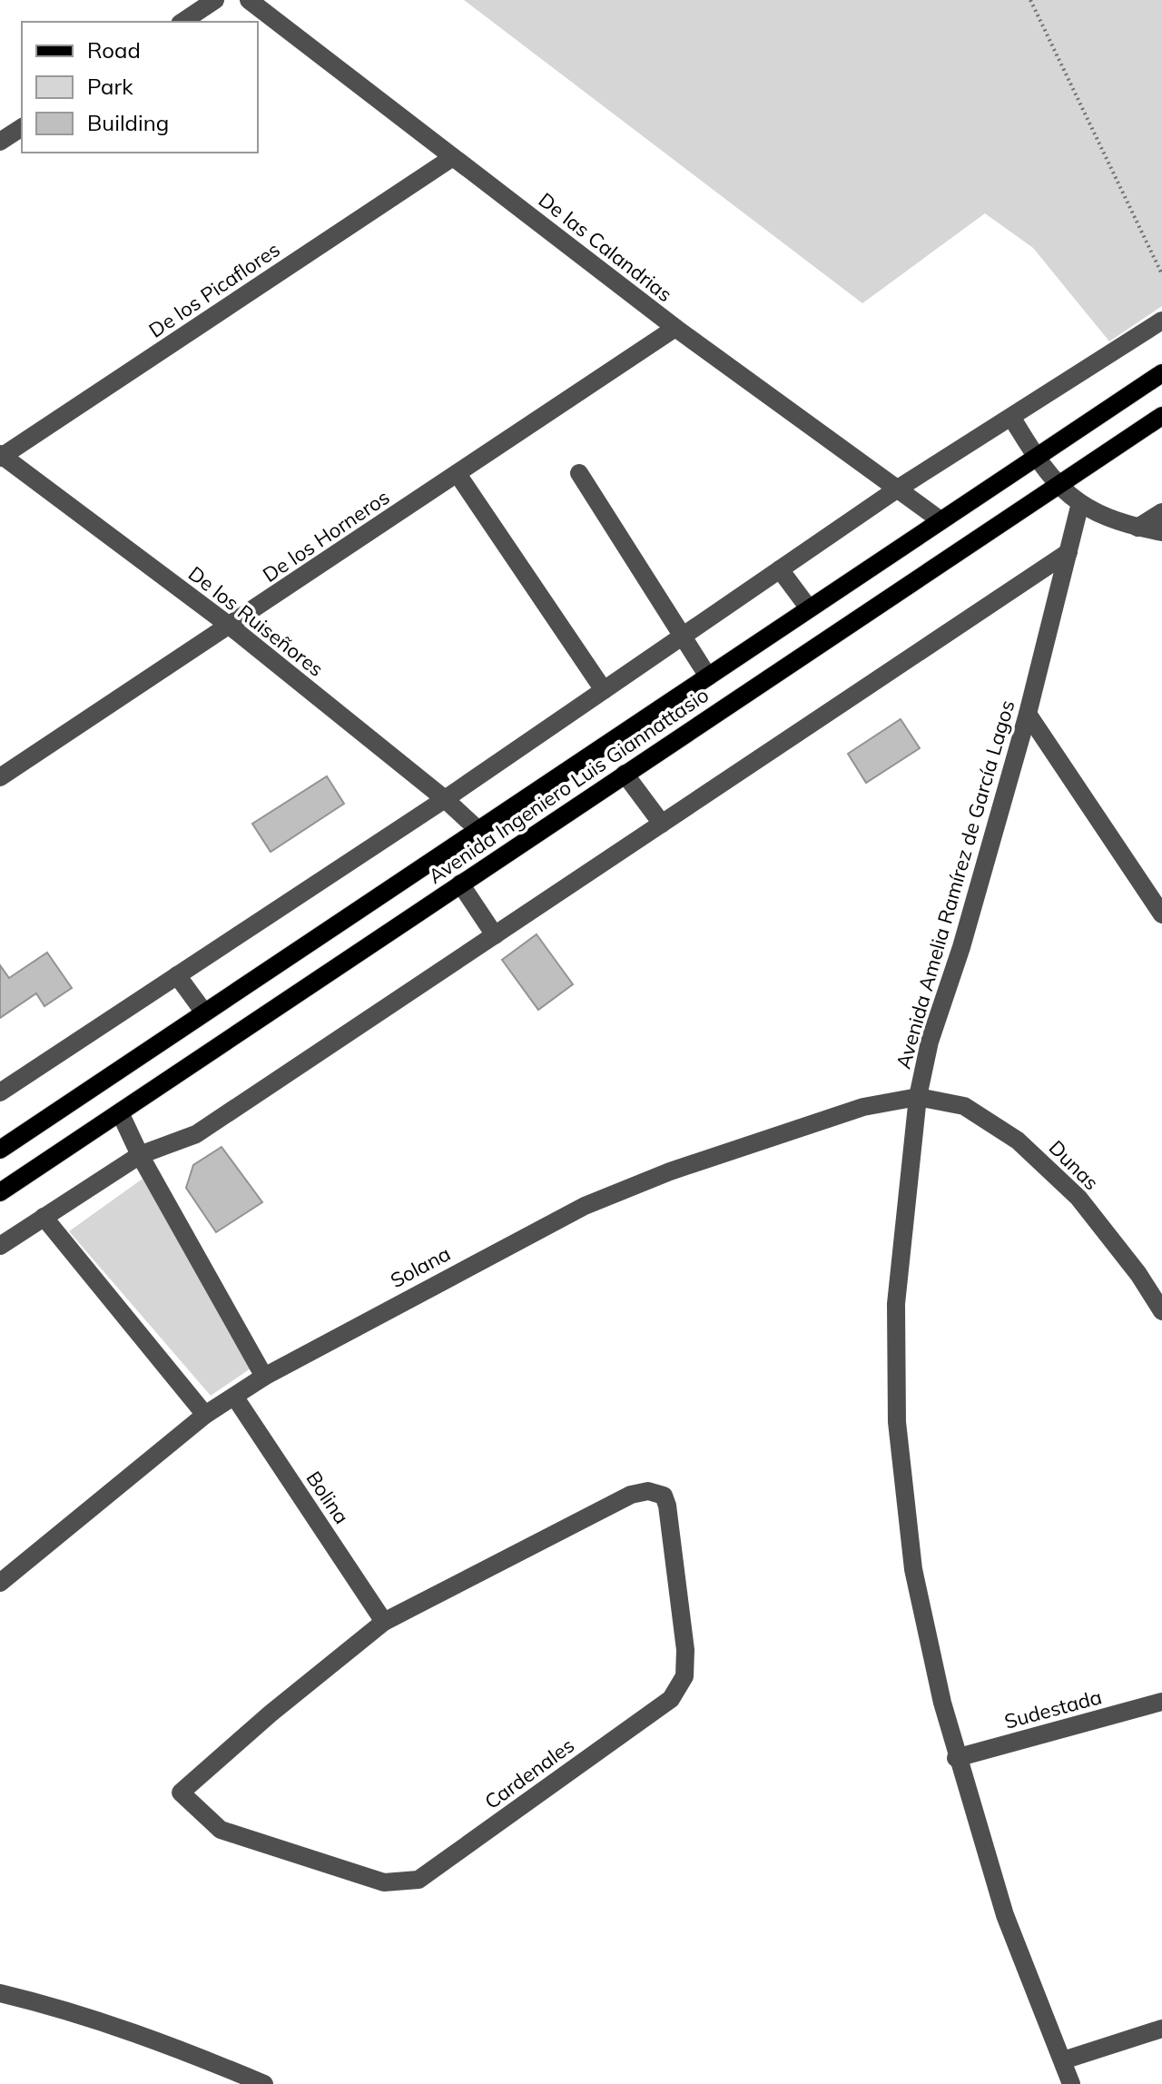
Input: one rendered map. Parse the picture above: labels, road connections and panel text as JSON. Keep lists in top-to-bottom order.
{
  "streets": {
    "main road": ["Avenida Ingeniero Luis Giannattasio"],
    "street": [
      "De las Calandrias",
      "De los Picaflores",
      "De los Horneros",
      "De los Ruiseñores",
      "Avenida Amelia Ramírez de García Lagos",
      "Dunas",
      "Solana",
      "Bolina",
      "Sudestada",
      "Cardenales"
    ]
  },
  "crossings": [
    ["De las Calandrias", "De los Picaflores"],
    ["De las Calandrias", "De los Horneros"],
    ["De las Calandrias", "Avenida Ingeniero Luis Giannattasio"],
    ["De los Picaflores", "De los Ruiseñores"],
    ["De los Horneros", "De los Ruiseñores"],
    ["De los Ruiseñores", "Avenida Ingeniero Luis Giannattasio"],
    ["Avenida Amelia Ramírez de García Lagos", "Dunas"],
    ["Avenida Amelia Ramírez de García Lagos", "Solana"],
    ["Avenida Amelia Ramírez de García Lagos", "Sudestada"],
    ["Dunas", "Solana"],
    ["Solana", "Bolina"],
    ["Bolina", "Cardenales"]
  ],
  "legend": ["Road", "Park", "Building"]
}
